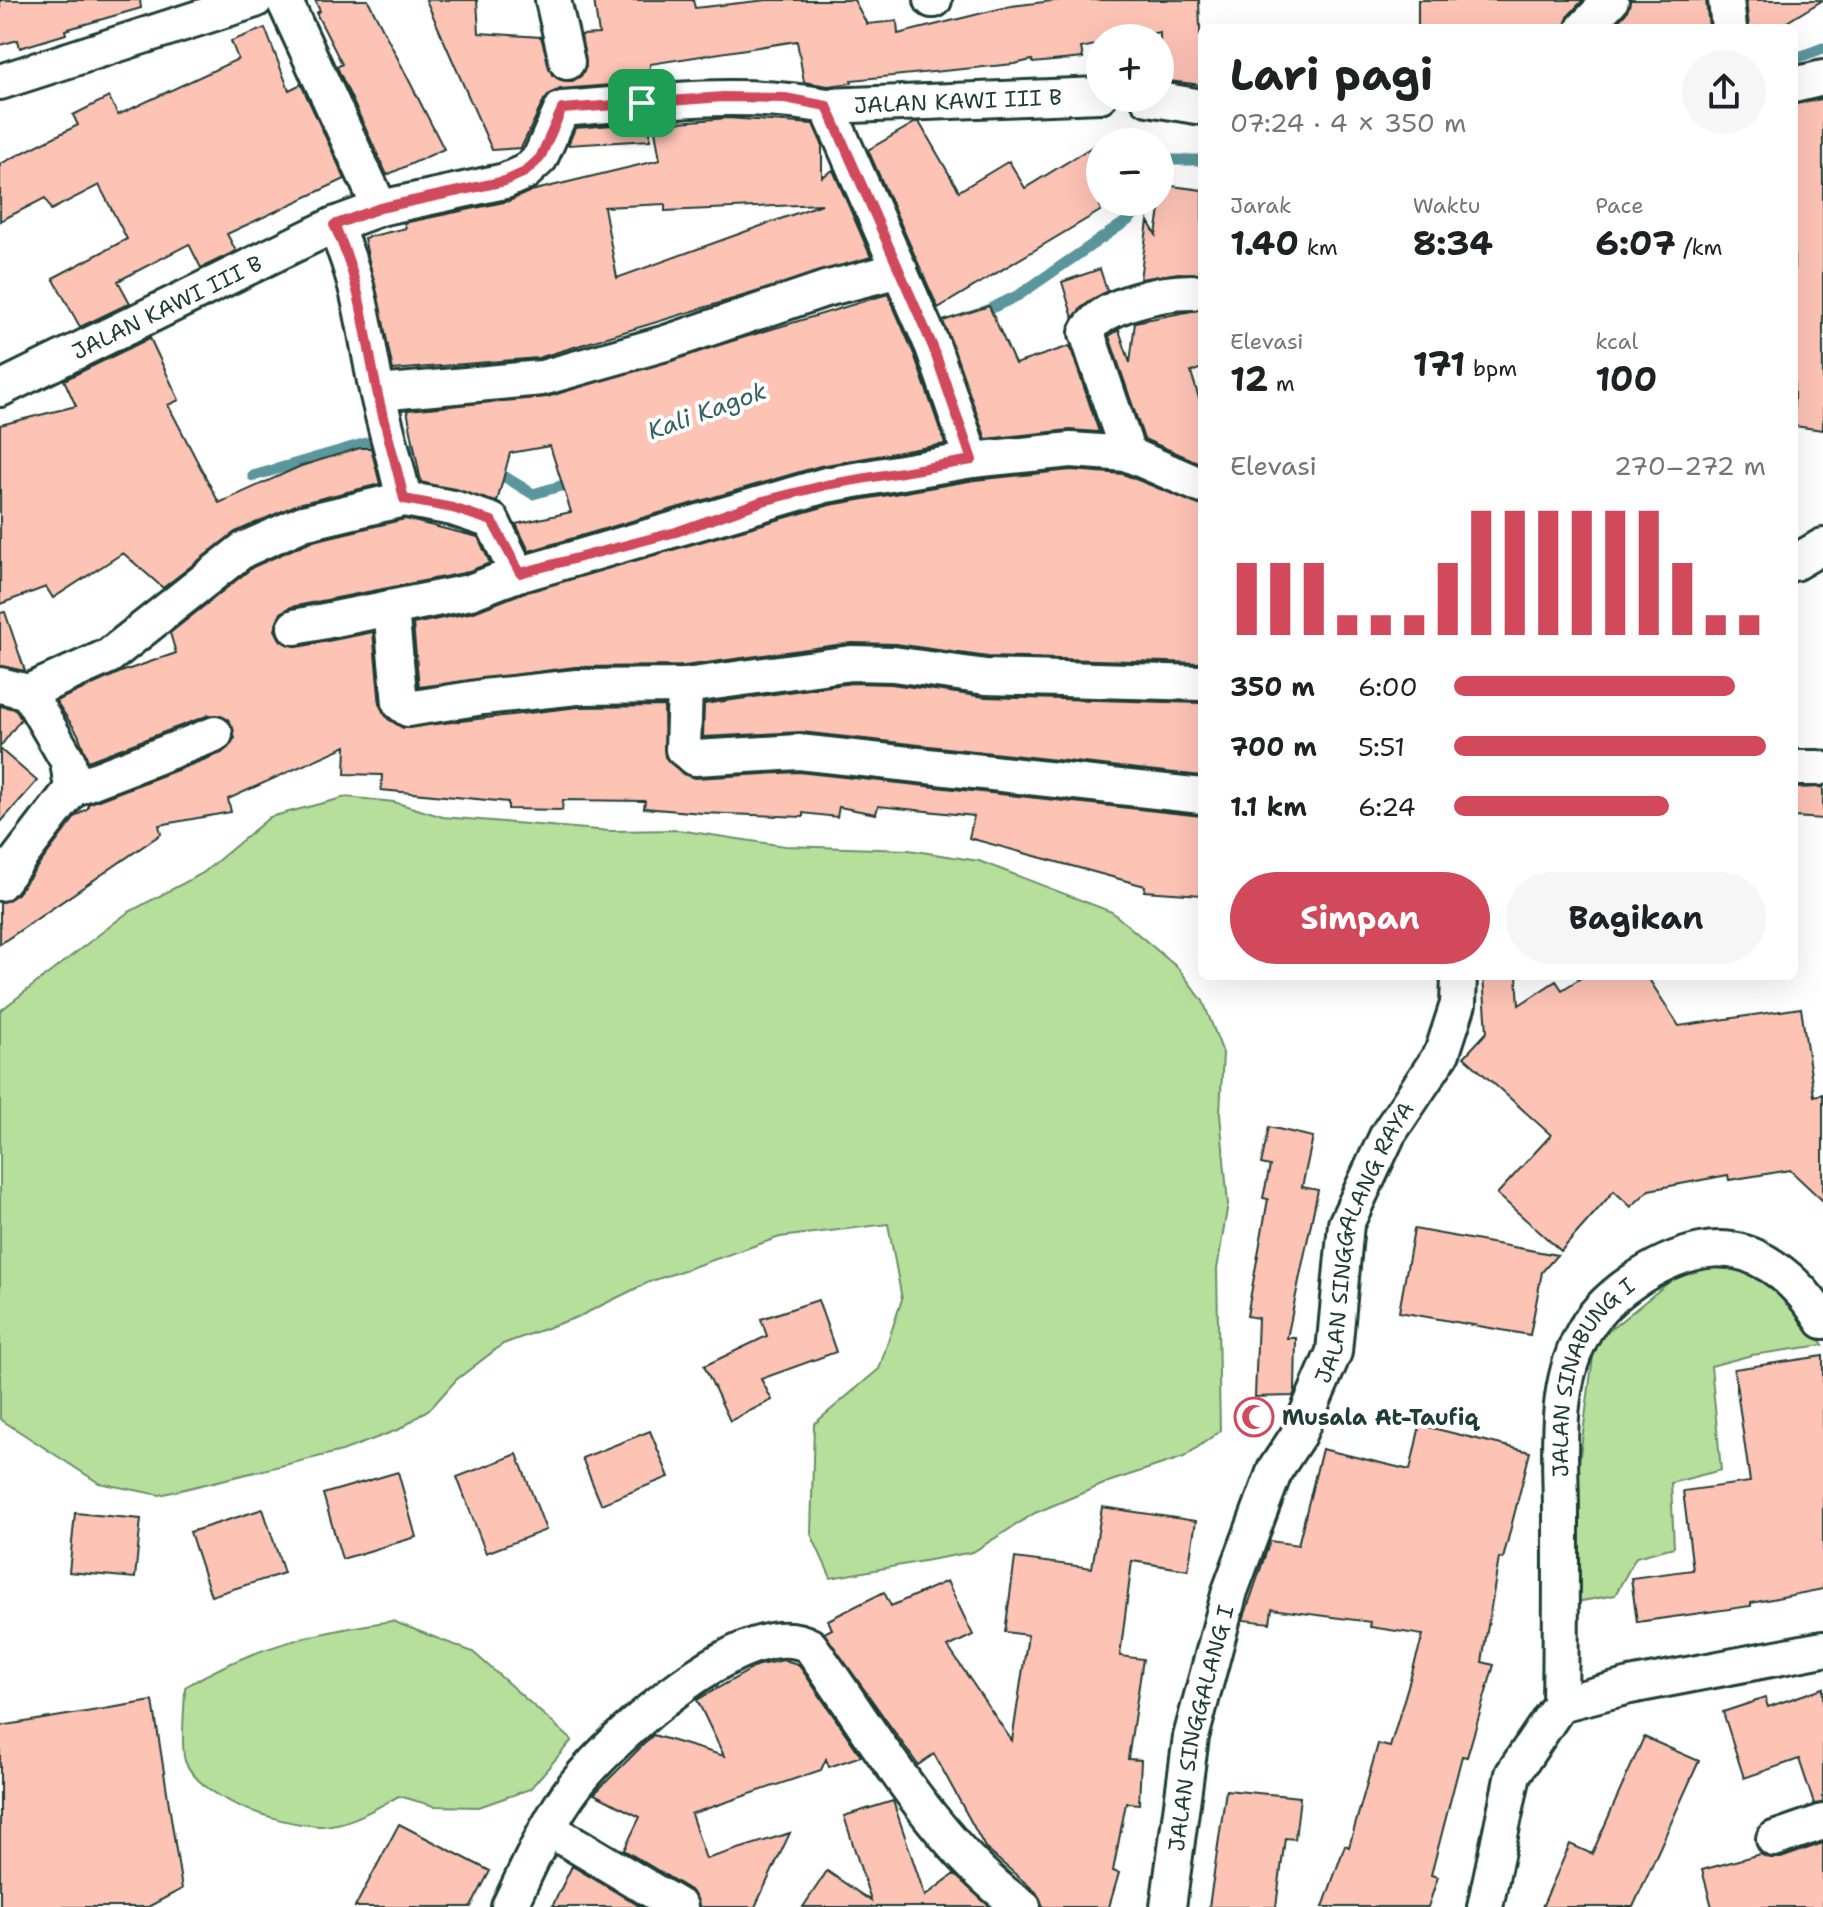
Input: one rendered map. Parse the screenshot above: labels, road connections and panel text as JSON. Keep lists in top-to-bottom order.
{
  "streets": {
    "street": [
      "JALAN KAWI III B",
      "JALAN SINGGALANG RAYA",
      "JALAN SINABUNG I",
      "JALAN SINGGALANG I"
    ]
  },
  "crossings": [
    ["JALAN SINGGALANG RAYA", "JALAN SINGGALANG I"]
  ],
  "water": ["Kali Kagok"],
  "places": {
    "mosque": ["Musala At-Taufiq"]
  },
  "page": {
    "map_buttons": ["+", "−"],
    "heading": ["Lari pagi", "07:24 · 4 × 350 m"],
    "stats": [
      ["Jarak", "1.40 km"],
      ["Waktu", "8:34"],
      ["Pace", "6:07 /km"],
      ["Elevasi", "12 m"],
      ["171 bpm"],
      ["kcal", "100"]
    ],
    "chart": ["Elevasi", "270–272 m"],
    "list": [
      {
        "name": "350 m",
        "note": "6:00"
      },
      {
        "name": "700 m",
        "note": "5:51"
      },
      {
        "name": "1.1 km",
        "note": "6:24"
      }
    ],
    "buttons": ["Simpan", "Bagikan"]
  }
}
